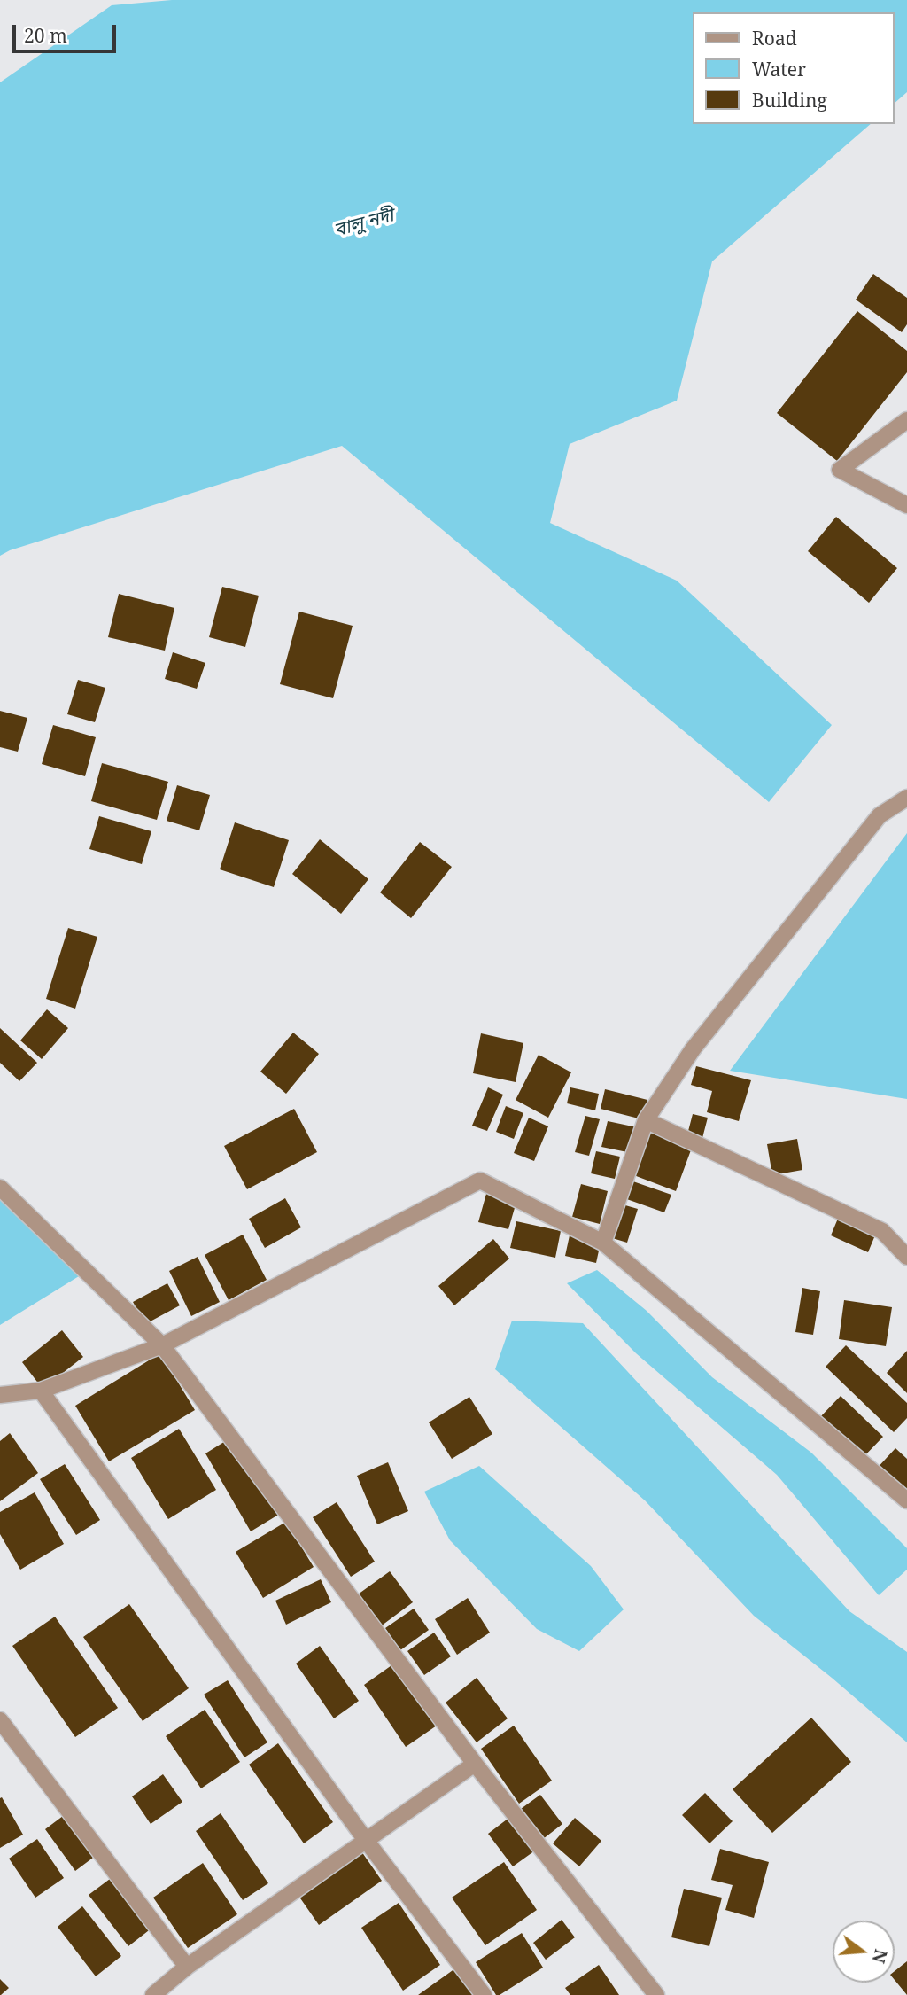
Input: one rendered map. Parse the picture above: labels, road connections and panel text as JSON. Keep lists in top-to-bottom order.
{
  "water": ["বালু নদী"],
  "legend": ["Road", "Water", "Building"],
  "scale_bar": "20 m",
  "north": "right"
}
